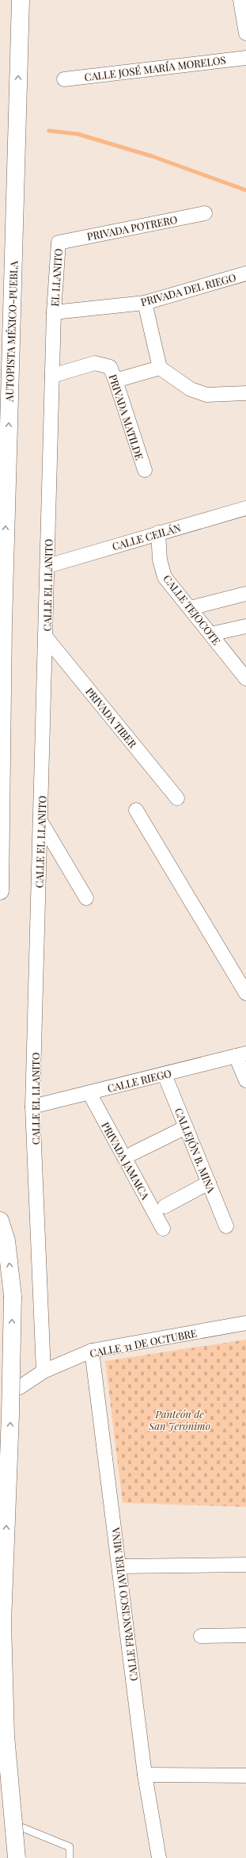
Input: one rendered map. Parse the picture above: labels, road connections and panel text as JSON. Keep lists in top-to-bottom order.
{
  "streets": {
    "highway": ["AUTOPISTA MÉXICO-PUEBLA"],
    "street": [
      "CALLE JOSÉ MARÍA MORELOS",
      "PRIVADA POTRERO",
      "EL LLANITO",
      "PRIVADA DEL RIEGO",
      "PRIVADA MATILDE",
      "CALLE CEILÁN",
      "CALLE EL LLANITO",
      "CALLE TEJOCOTE",
      "PRIVADA TIBER",
      "CALLE RIEGO",
      "CALLEJÓN B. MINA",
      "PRIVADA JAMAICA",
      "CALLE 31 DE OCTUBRE",
      "CALLE FRANCISCO JAVIER MINA"
    ]
  },
  "crossings": [
    ["PRIVADA POTRERO", "EL LLANITO"],
    ["EL LLANITO", "PRIVADA DEL RIEGO"],
    ["EL LLANITO", "CALLE EL LLANITO"],
    ["PRIVADA DEL RIEGO", "CALLE EL LLANITO"],
    ["PRIVADA MATILDE", "CALLE EL LLANITO"],
    ["CALLE CEILÁN", "CALLE EL LLANITO"],
    ["CALLE CEILÁN", "CALLE TEJOCOTE"],
    ["CALLE EL LLANITO", "PRIVADA TIBER"],
    ["CALLE EL LLANITO", "CALLE RIEGO"],
    ["CALLE EL LLANITO", "CALLE 31 DE OCTUBRE"],
    ["CALLE RIEGO", "CALLEJÓN B. MINA"],
    ["CALLE RIEGO", "PRIVADA JAMAICA"],
    ["CALLE 31 DE OCTUBRE", "CALLE FRANCISCO JAVIER MINA"]
  ],
  "parks": ["Panteón de San Jerónimo"]
}
